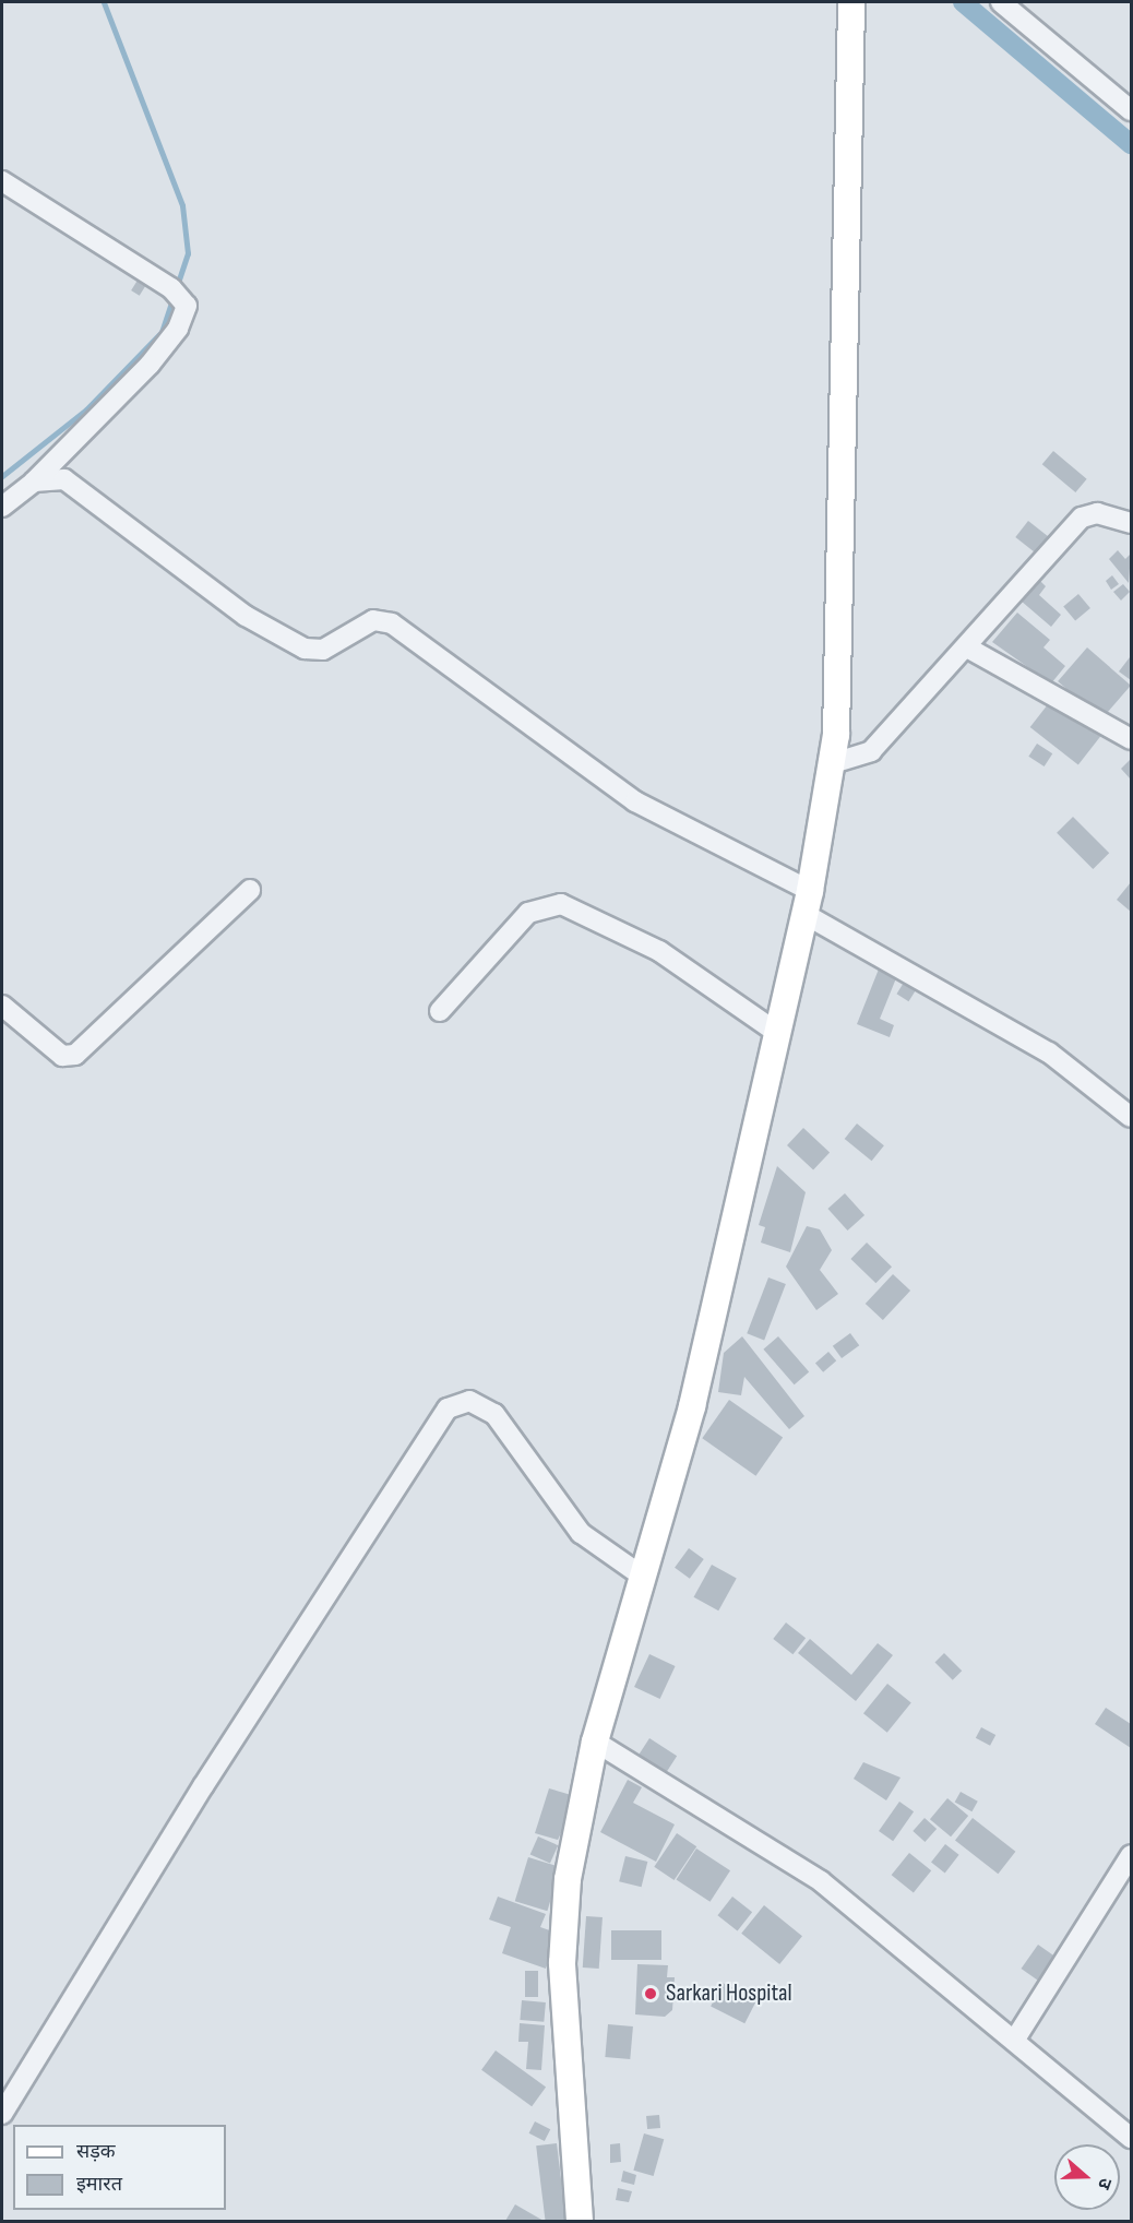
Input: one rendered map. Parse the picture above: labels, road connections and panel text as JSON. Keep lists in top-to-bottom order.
{
  "places": ["Sarkari Hospital"],
  "legend": ["सड़क", "इमारत"],
  "north": "right"
}
